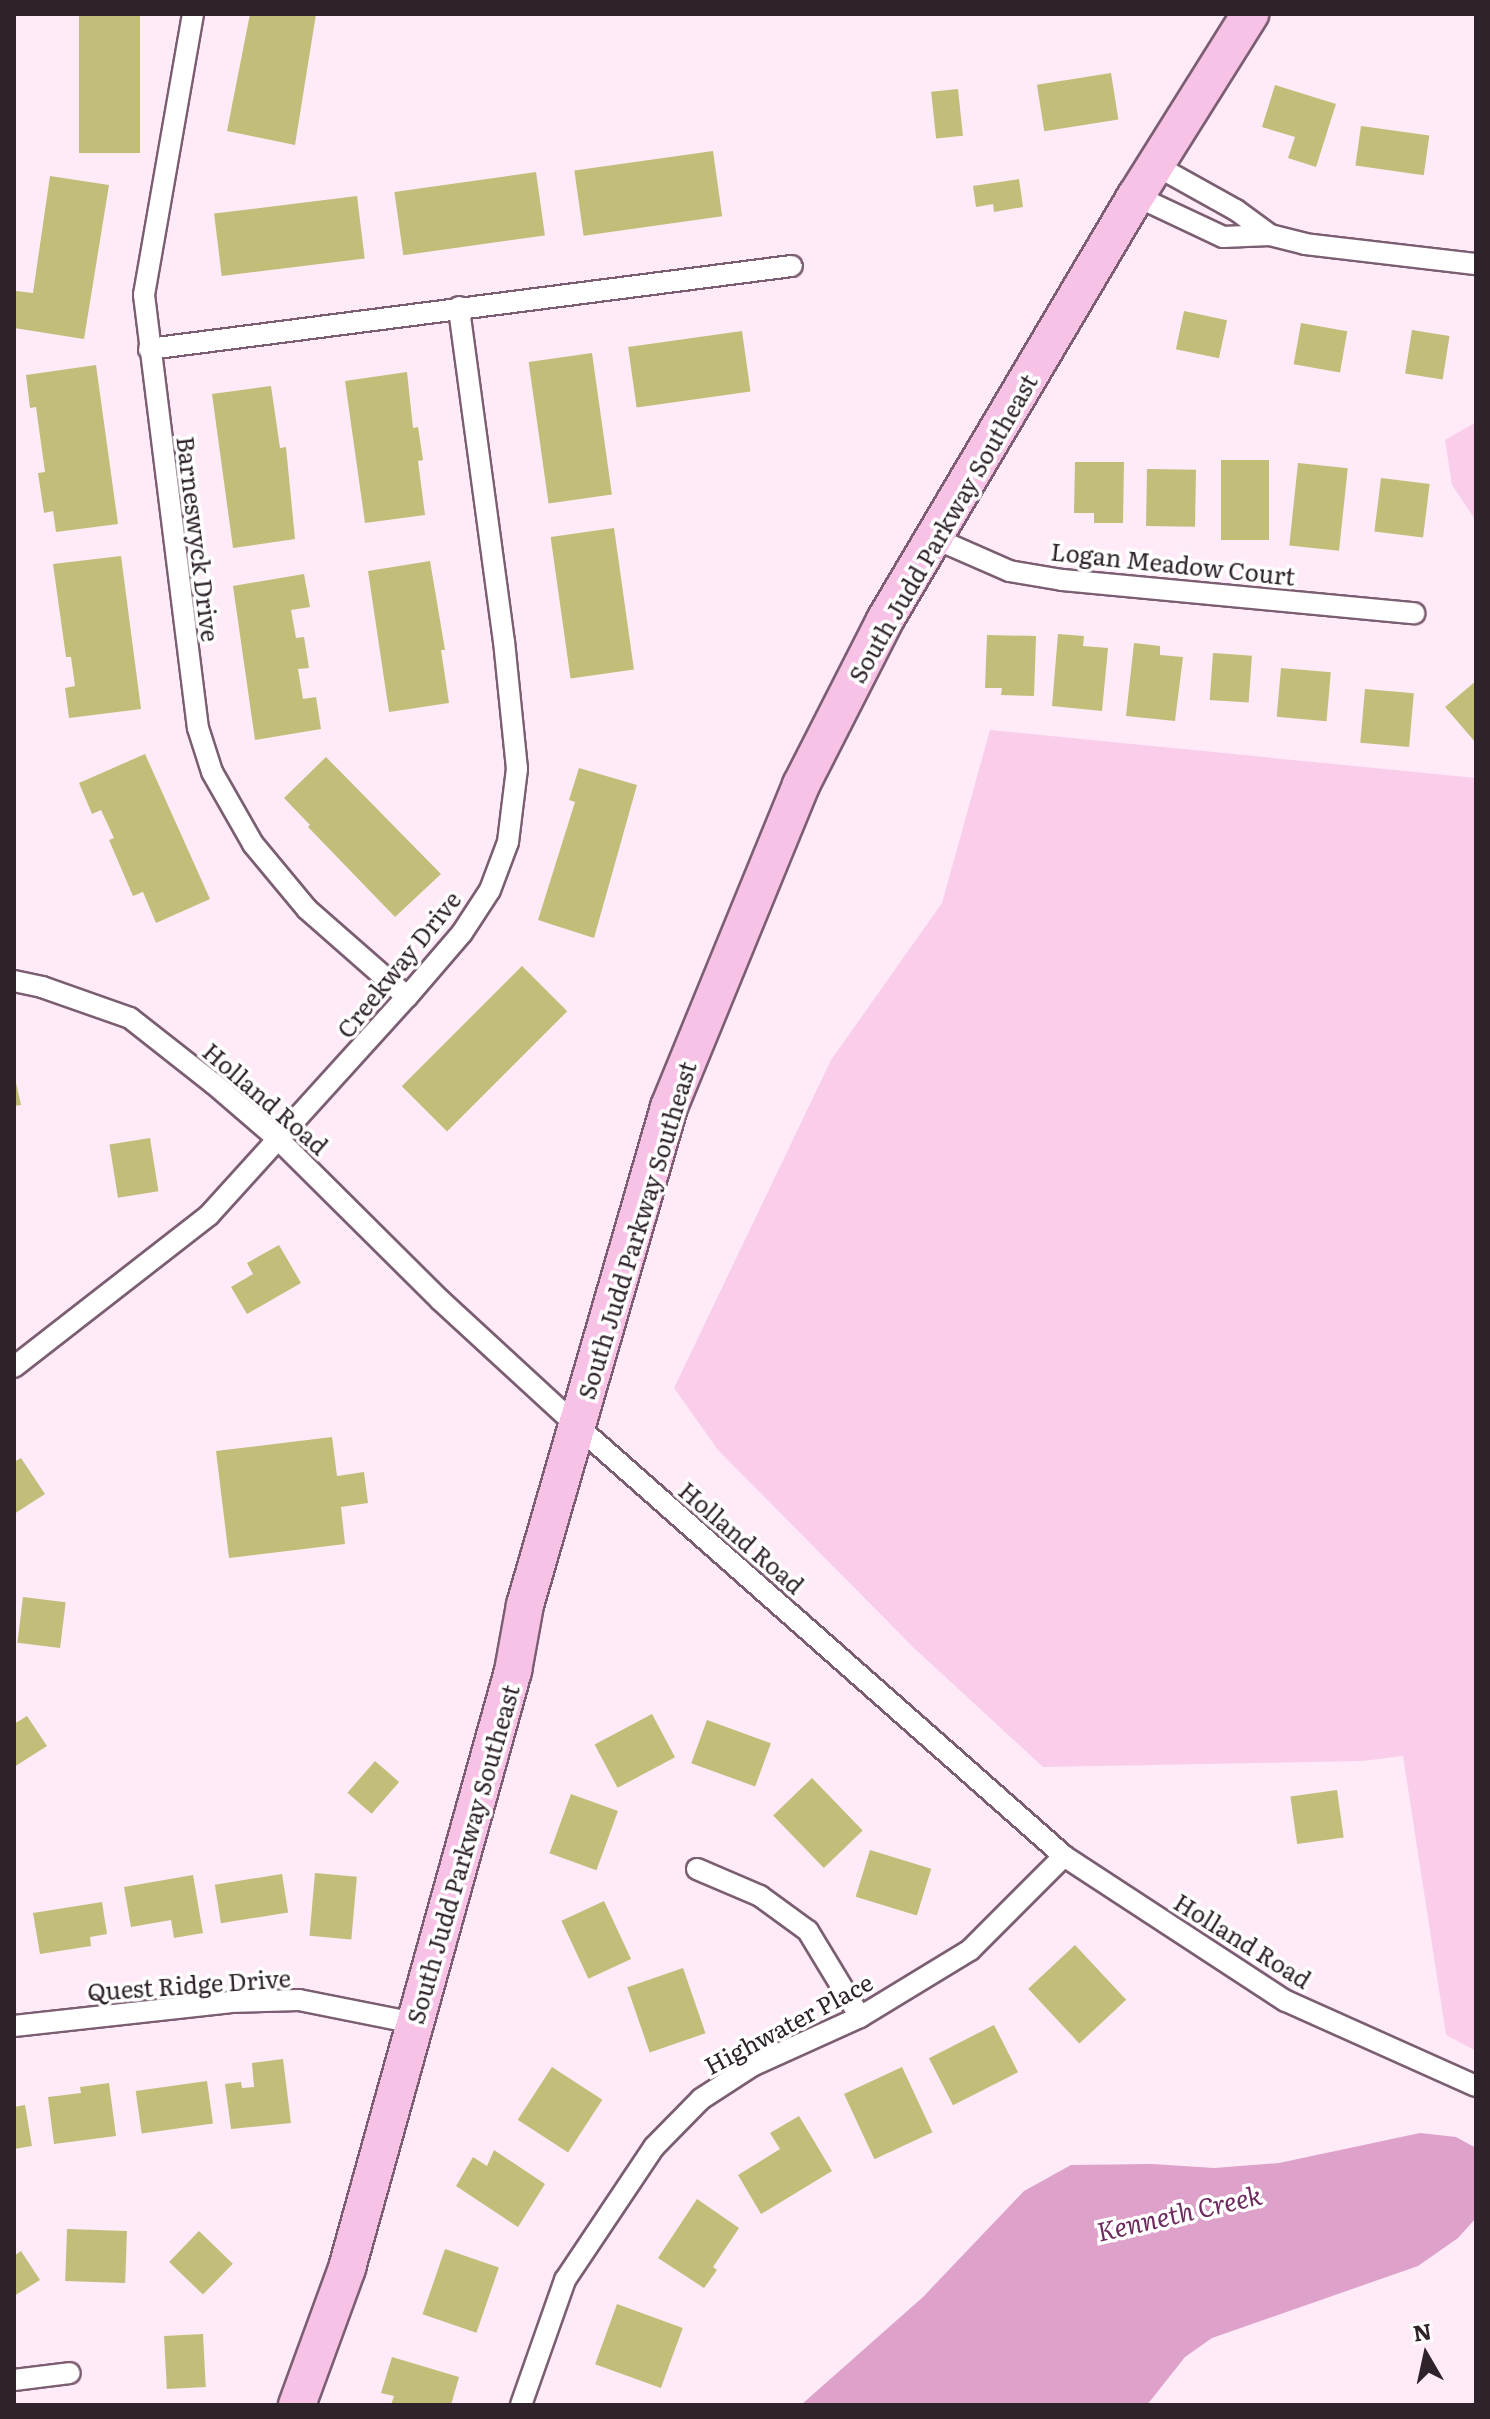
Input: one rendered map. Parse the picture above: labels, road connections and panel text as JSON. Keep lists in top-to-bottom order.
{
  "streets": {
    "highway": ["South Judd Parkway Southeast"],
    "street": [
      "Barneswyck Drive",
      "Logan Meadow Court",
      "Creekway Drive",
      "Holland Road",
      "Quest Ridge Drive",
      "Highwater Place"
    ]
  },
  "crossings": [
    ["South Judd Parkway Southeast", "Logan Meadow Court"],
    ["South Judd Parkway Southeast", "Holland Road"],
    ["South Judd Parkway Southeast", "Quest Ridge Drive"],
    ["Barneswyck Drive", "Creekway Drive"],
    ["Creekway Drive", "Holland Road"],
    ["Holland Road", "Highwater Place"]
  ],
  "water": ["Kenneth Creek"],
  "north": "top"
}
